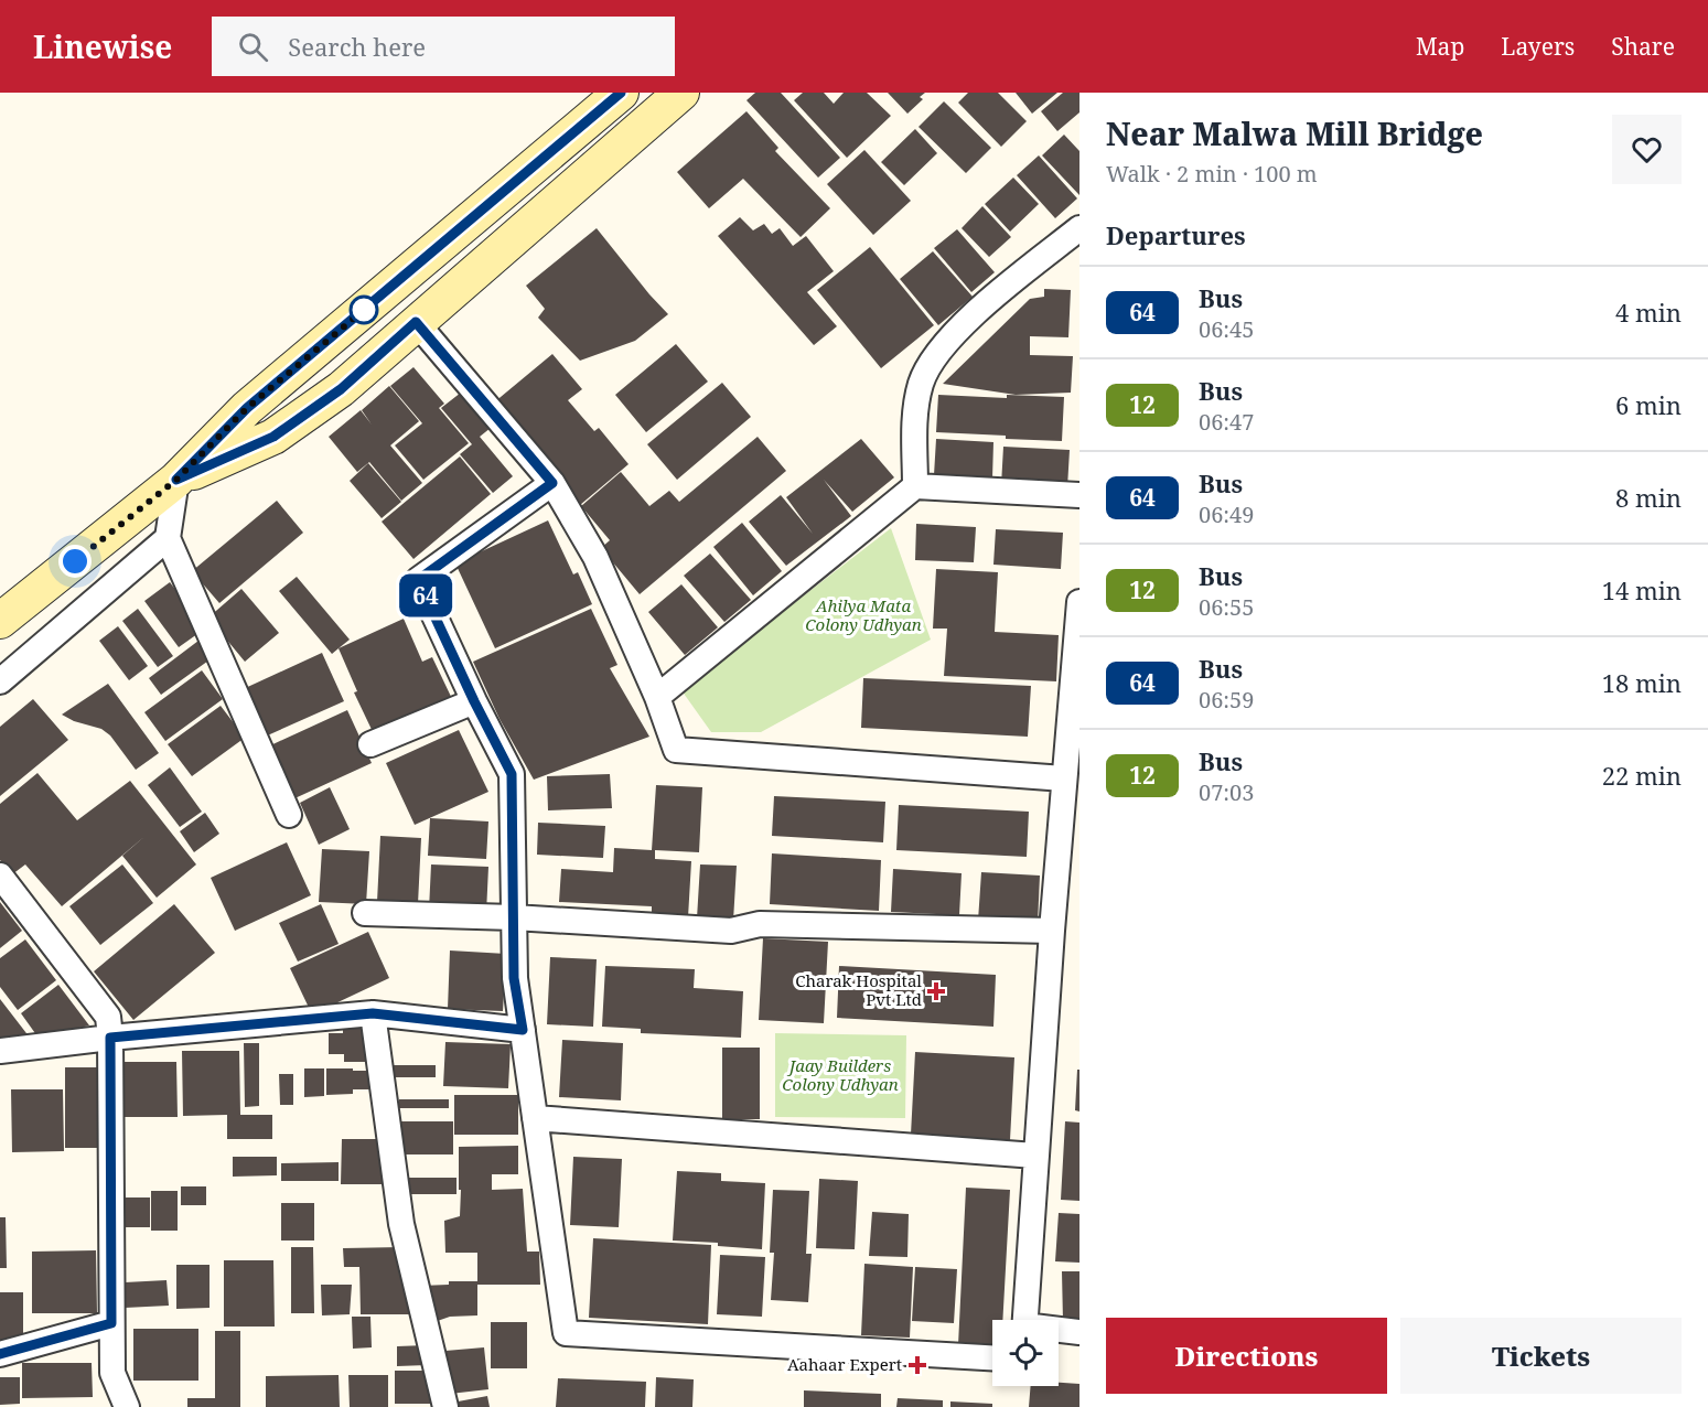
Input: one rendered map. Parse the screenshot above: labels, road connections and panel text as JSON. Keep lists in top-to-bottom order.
{
  "parks": ["Ahilya Mata Colony Udhyan", "Jaay Builders Colony Udhyan"],
  "places": {
    "health": ["Charak Hospital Pvt Ltd", "Aahaar Expert"]
  },
  "lines": ["bus line 64"],
  "page": {
    "header": "Linewise",
    "search": "Search here",
    "nav": ["Map", "Layers", "Share"],
    "on_map": "64",
    "heading": [
      ["Near Malwa Mill Bridge", "Walk · 2 min · 100 m"],
      "Departures"
    ],
    "list": [
      {
        "mark": "64",
        "name": "Bus",
        "note": "06:45",
        "value": "4 min"
      },
      {
        "mark": "12",
        "name": "Bus",
        "note": "06:47",
        "value": "6 min"
      },
      {
        "mark": "64",
        "name": "Bus",
        "note": "06:49",
        "value": "8 min"
      },
      {
        "mark": "12",
        "name": "Bus",
        "note": "06:55",
        "value": "14 min"
      },
      {
        "mark": "64",
        "name": "Bus",
        "note": "06:59",
        "value": "18 min"
      },
      {
        "mark": "12",
        "name": "Bus",
        "note": "07:03",
        "value": "22 min"
      }
    ],
    "buttons": ["Directions", "Tickets"]
  }
}
